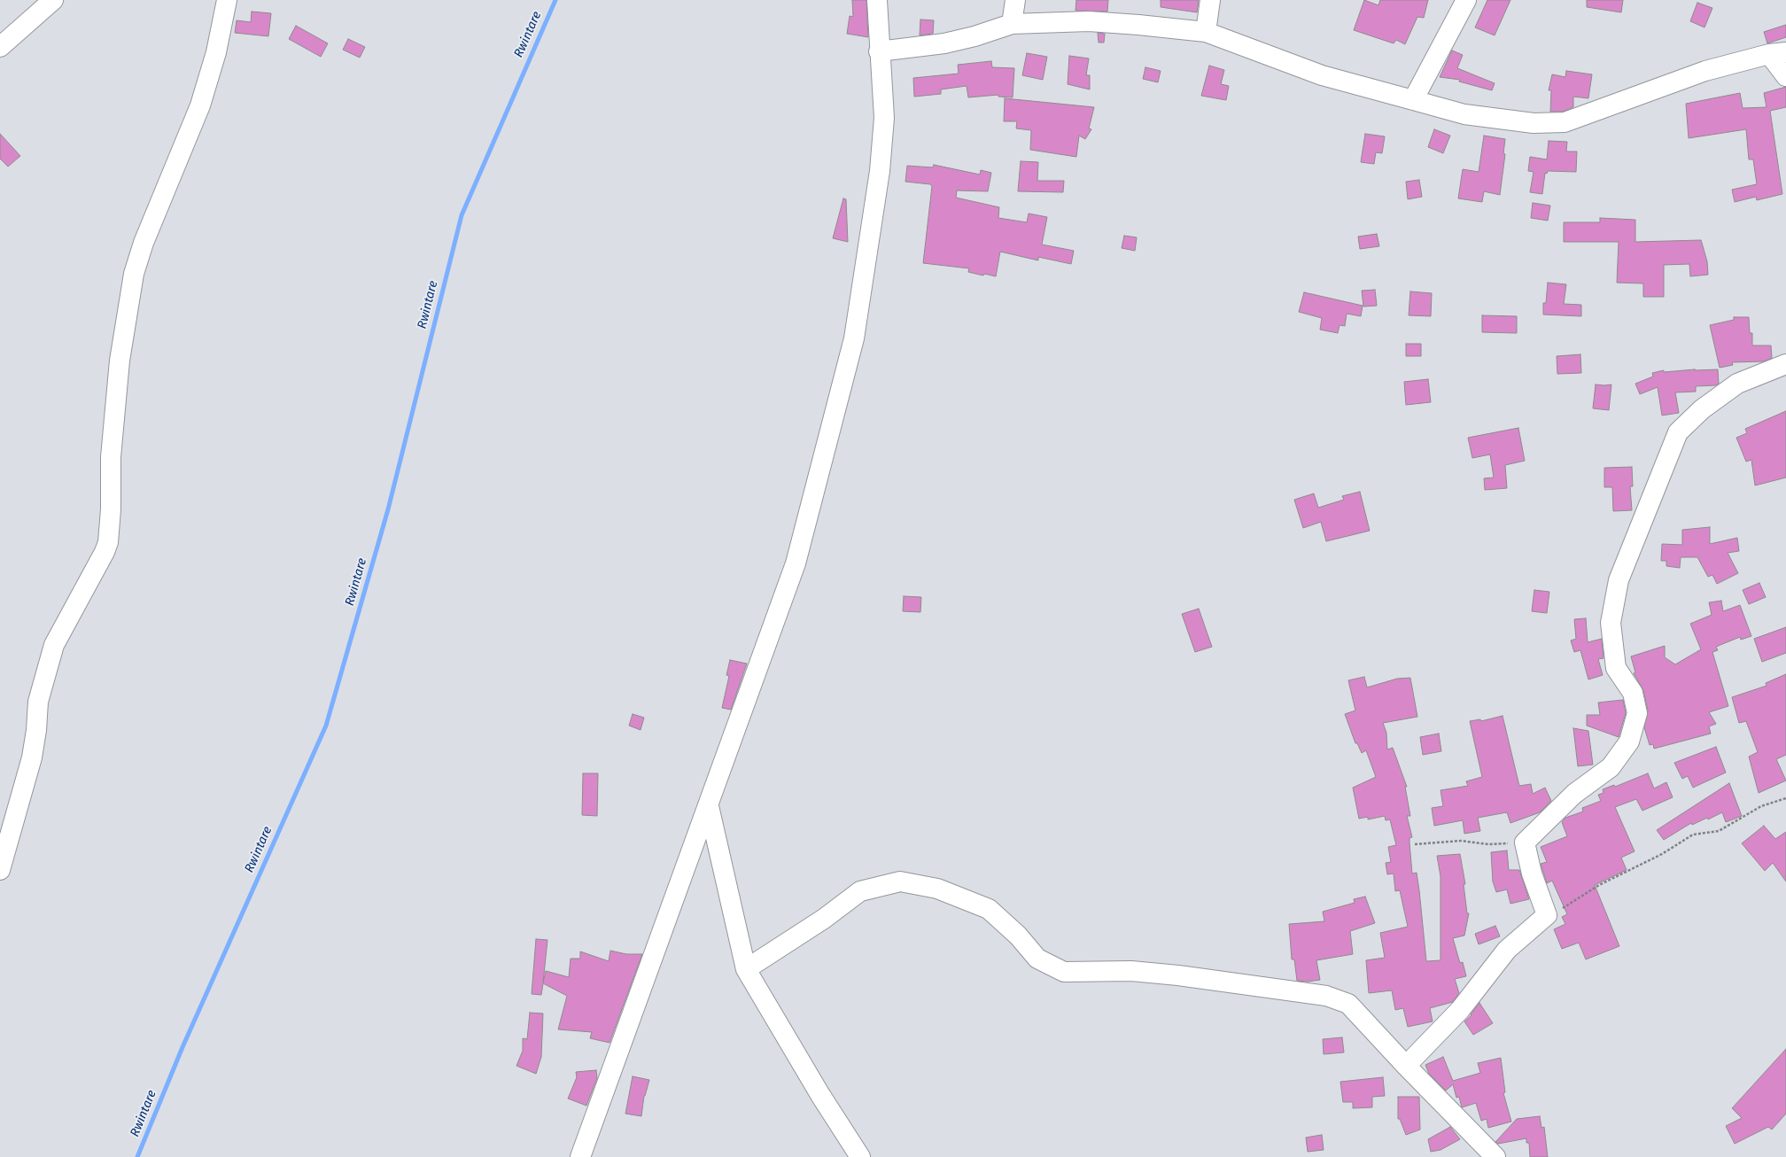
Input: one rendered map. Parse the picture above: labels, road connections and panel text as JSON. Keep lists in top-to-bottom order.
{
  "water": ["Rwintare"]
}
